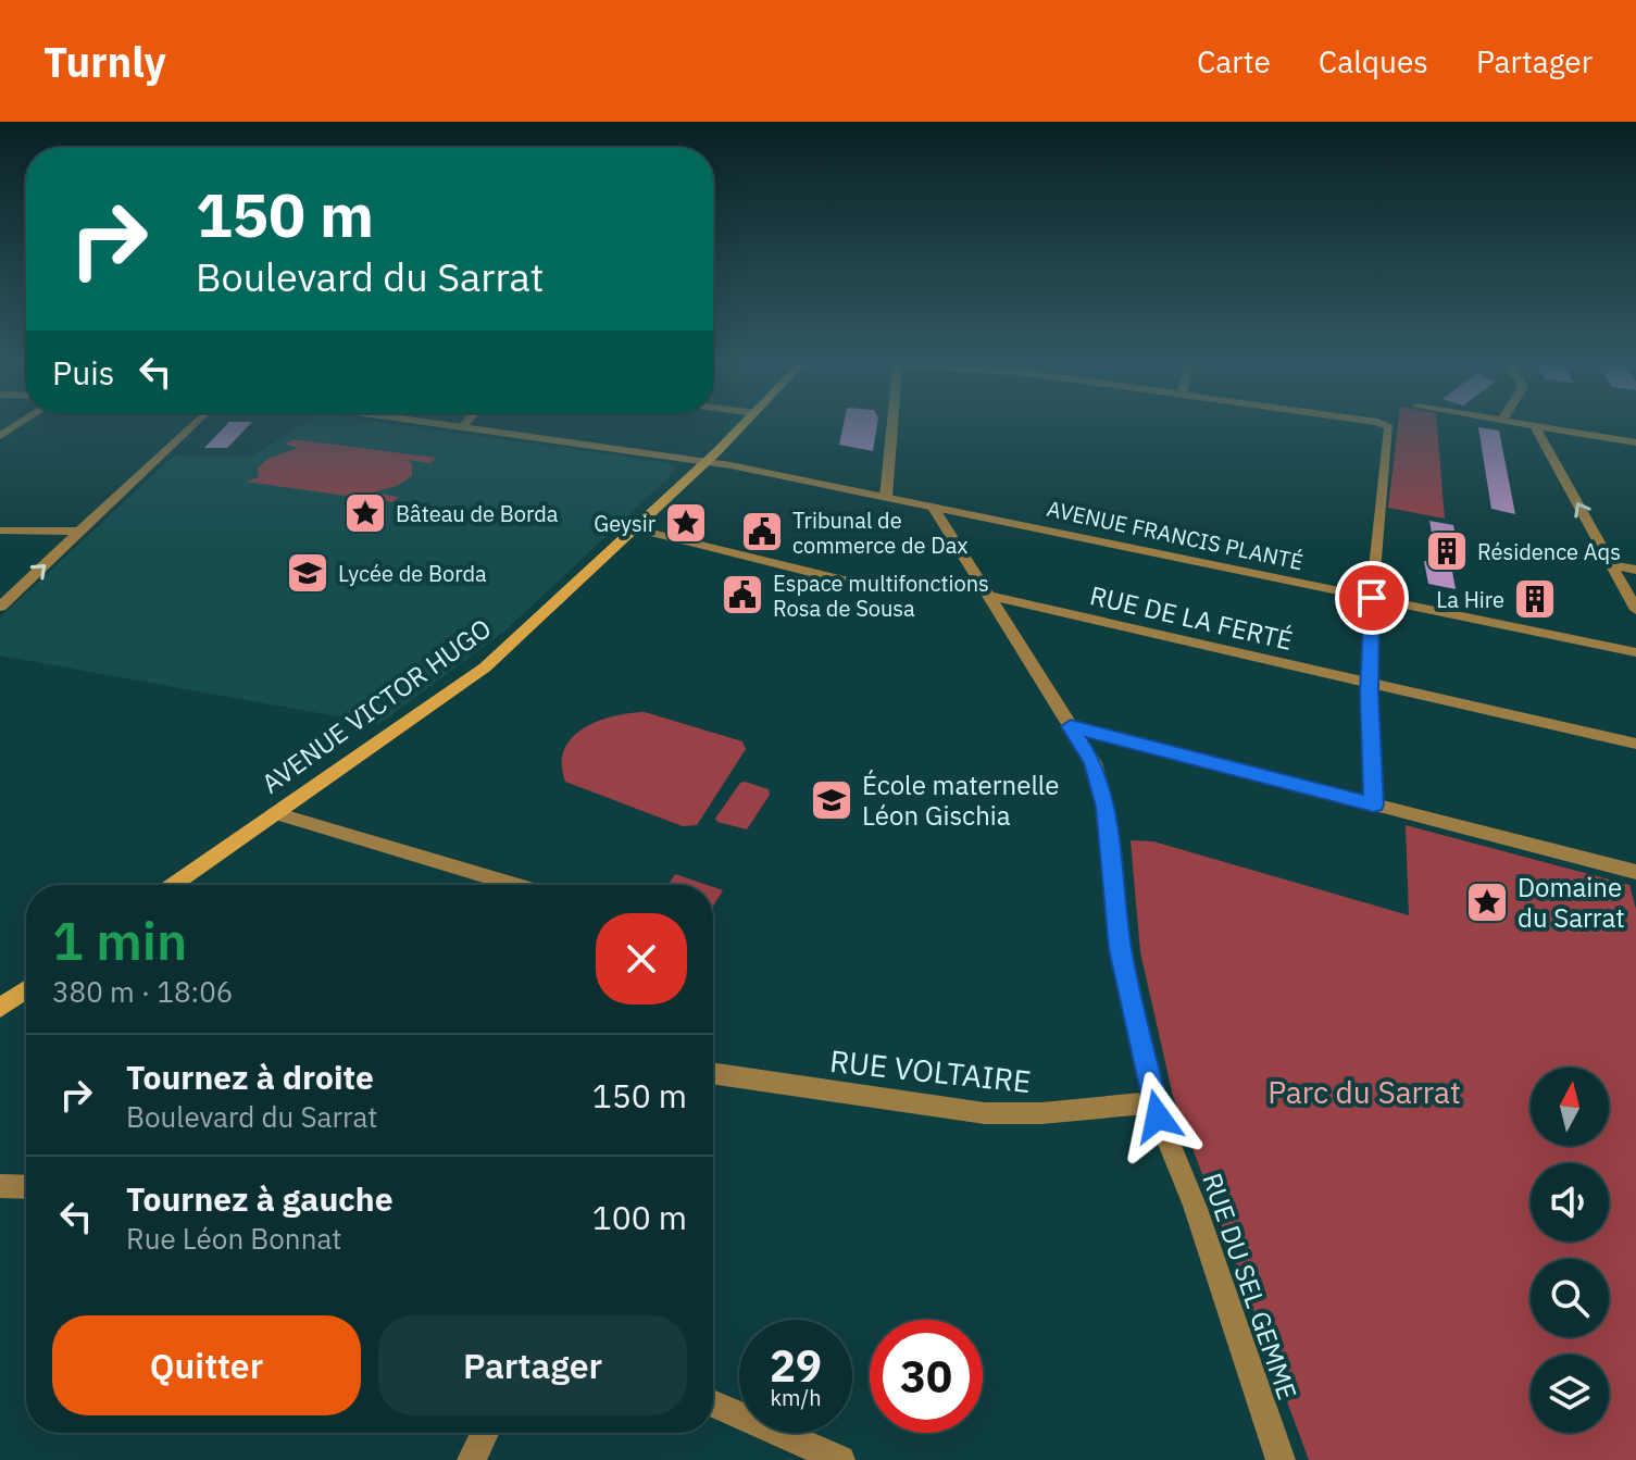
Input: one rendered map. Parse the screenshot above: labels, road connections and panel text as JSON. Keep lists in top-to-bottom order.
{
  "streets": {
    "main road": ["AVENUE VICTOR HUGO"],
    "street": [
      "AVENUE FRANCIS PLANTÉ",
      "RUE DE LA FERTÉ",
      "RUE VOLTAIRE",
      "RUE DU SEL GEMME"
    ]
  },
  "crossings": [
    ["AVENUE FRANCIS PLANTÉ", "AVENUE VICTOR HUGO"],
    ["AVENUE FRANCIS PLANTÉ", "RUE DU SEL GEMME"],
    ["RUE DE LA FERTÉ", "RUE DU SEL GEMME"],
    ["RUE VOLTAIRE", "RUE DU SEL GEMME"]
  ],
  "parks": ["Parc du Sarrat"],
  "places": {
    "place": ["Bâteau de Borda", "Geysir", "Domaine du Sarrat"],
    "public building": ["Tribunal de commerce de Dax", "Espace multifonctions Rosa de Sousa"],
    "building": ["Résidence Aqs", "La Hire"],
    "school or university": ["Lycée de Borda", "École maternelle Léon Gischia"]
  },
  "north": "top",
  "page": {
    "header": "Turnly",
    "nav": ["Carte", "Calques", "Partager"],
    "turn": ["150 m", "Boulevard du Sarrat"],
    "then": "Puis",
    "heading": ["1 min", "380 m · 18:06"],
    "list": [
      {
        "name": "Tournez à droite",
        "note": "Boulevard du Sarrat",
        "value": "150 m"
      },
      {
        "name": "Tournez à gauche",
        "note": "Rue Léon Bonnat",
        "value": "100 m"
      }
    ],
    "buttons": ["Quitter", "Partager"],
    "speed": "29 km/h",
    "limit": "30"
  }
}
